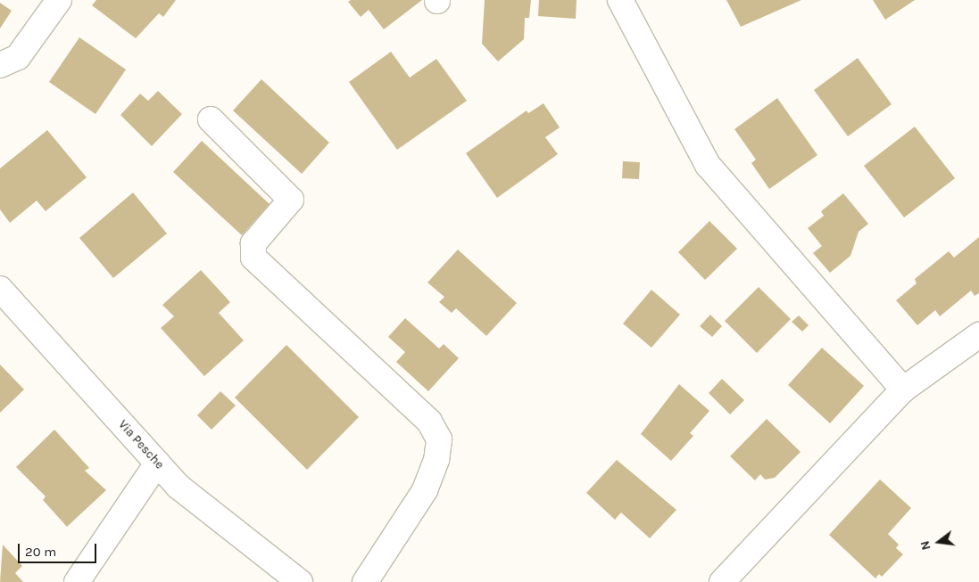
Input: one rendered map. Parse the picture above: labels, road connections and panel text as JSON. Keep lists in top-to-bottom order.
{
  "streets": {
    "street": ["Via Pesche"]
  },
  "scale_bar": "20 m",
  "north": "left"
}
